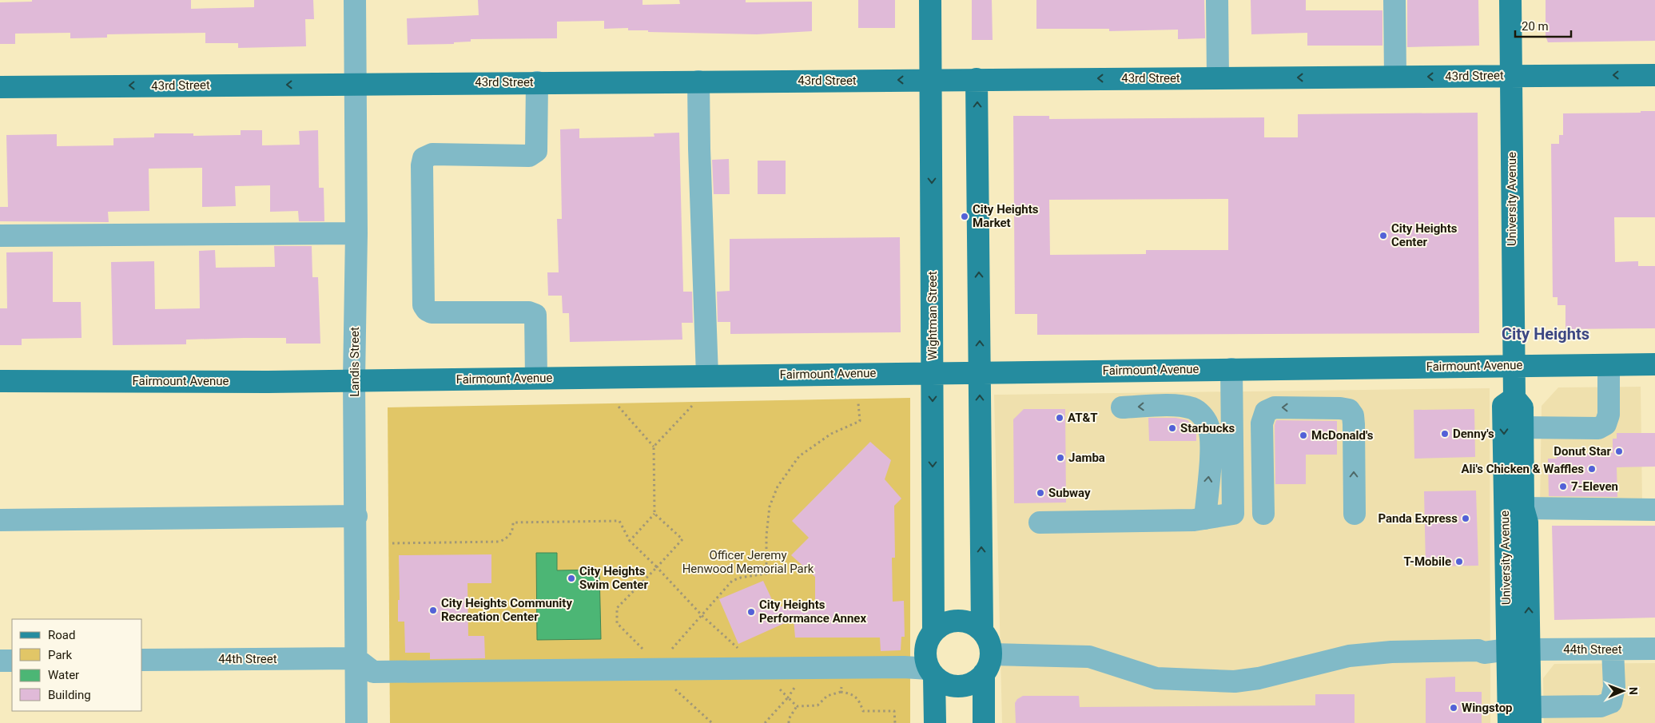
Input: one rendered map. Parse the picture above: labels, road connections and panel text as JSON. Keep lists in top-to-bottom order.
{
  "streets": {
    "main road": [
      "43rd Street",
      "University Avenue",
      "Wightman Street",
      "Fairmount Avenue"
    ],
    "street": ["Landis Street", "44th Street"]
  },
  "crossings": [
    ["43rd Street", "University Avenue"],
    ["43rd Street", "Wightman Street"],
    ["43rd Street", "Landis Street"],
    ["University Avenue", "Fairmount Avenue"],
    ["University Avenue", "44th Street"],
    ["Wightman Street", "Fairmount Avenue"],
    ["Landis Street", "Fairmount Avenue"],
    ["Landis Street", "44th Street"]
  ],
  "one_way": ["43rd Street"],
  "districts": ["City Heights"],
  "parks": ["Officer Jeremy Henwood Memorial Park"],
  "places": [
    "City Heights Market",
    "City Heights Center",
    "AT&T",
    "Starbucks",
    "Denny's",
    "McDonald's",
    "Donut Star",
    "Jamba",
    "Ali's Chicken & Waffles",
    "7-Eleven",
    "Subway",
    "Panda Express",
    "T-Mobile",
    "City Heights Swim Center",
    "City Heights Community Recreation Center",
    "City Heights Performance Annex",
    "Wingstop"
  ],
  "legend": [
    "Road",
    "Park",
    "Water",
    "Building"
  ],
  "scale_bar": "20 m",
  "north": "right"
}
